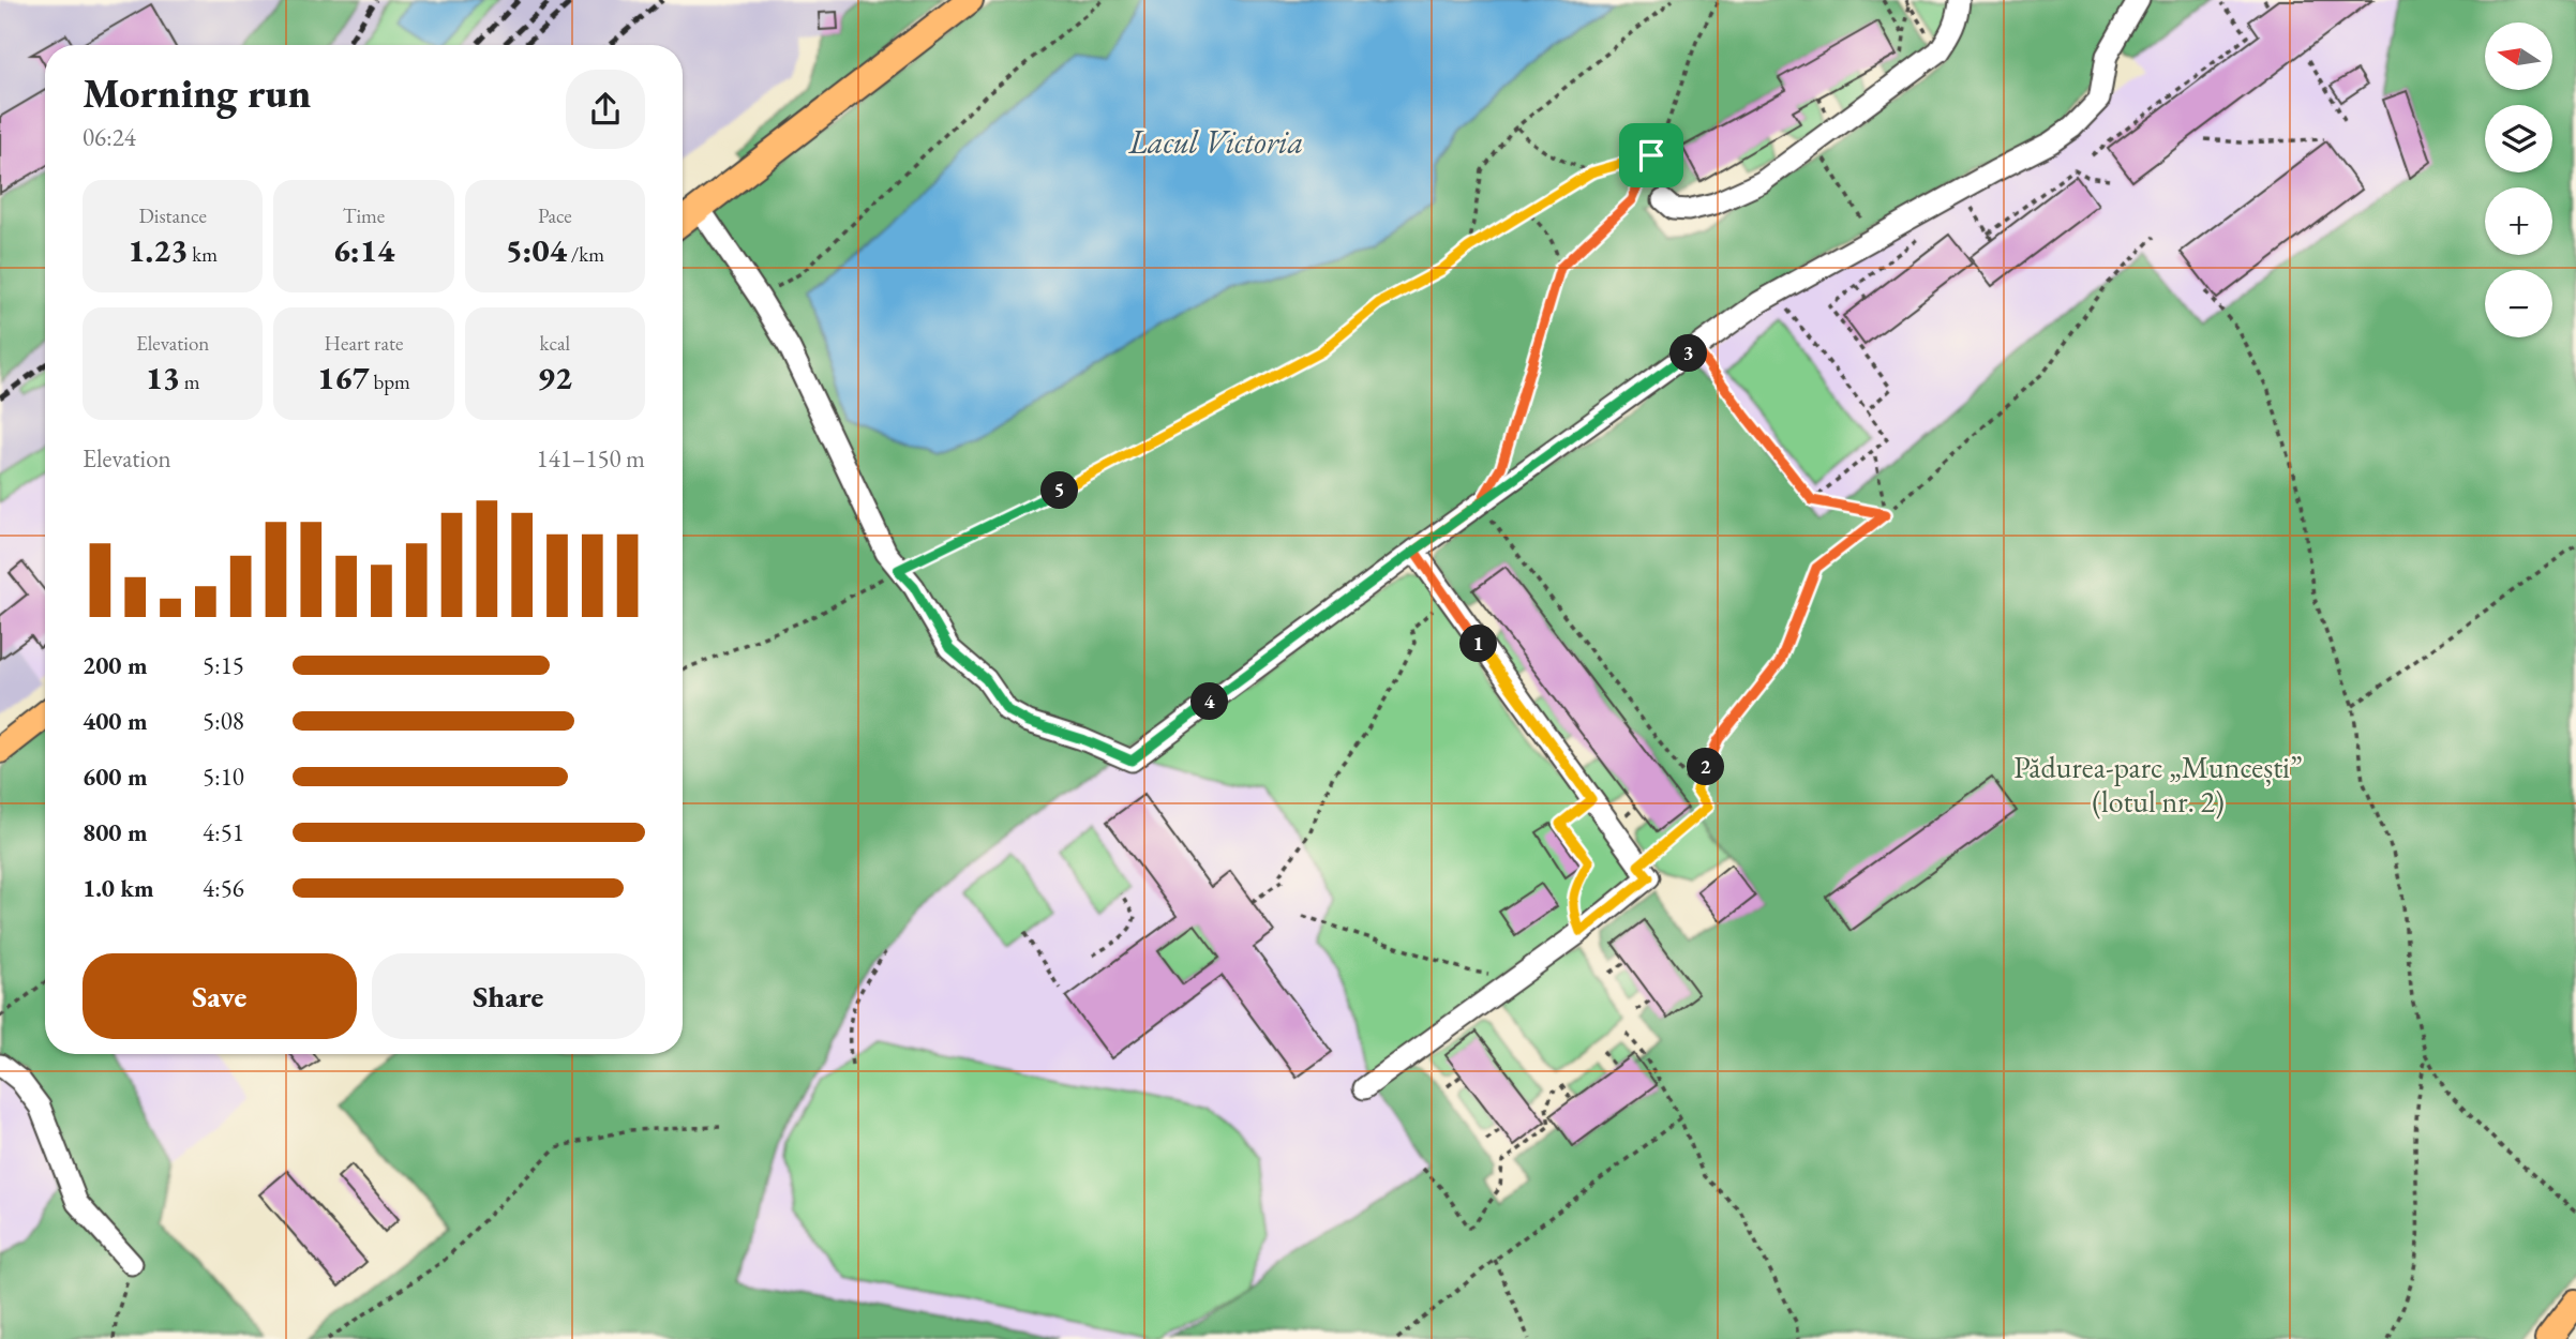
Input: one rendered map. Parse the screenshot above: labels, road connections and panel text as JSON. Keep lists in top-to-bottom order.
{
  "water": ["Lacul Victoria"],
  "parks": ["Pădurea-parc „Muncești” (lotul nr. 2)"],
  "north": "left",
  "page": {
    "map_buttons": ["+", "−"],
    "heading": ["Morning run", "06:24"],
    "stats": [
      ["Distance", "1.23 km"],
      ["Time", "6:14"],
      ["Pace", "5:04 /km"],
      ["Elevation", "13 m"],
      ["Heart rate", "167 bpm"],
      ["kcal", "92"]
    ],
    "pins": [
      "3",
      "5",
      "1",
      "4",
      "2"
    ],
    "chart": ["Elevation", "141–150 m"],
    "list": [
      {
        "name": "200 m",
        "note": "5:15"
      },
      {
        "name": "400 m",
        "note": "5:08"
      },
      {
        "name": "600 m",
        "note": "5:10"
      },
      {
        "name": "800 m",
        "note": "4:51"
      },
      {
        "name": "1.0 km",
        "note": "4:56"
      }
    ],
    "buttons": ["Save", "Share"]
  }
}
